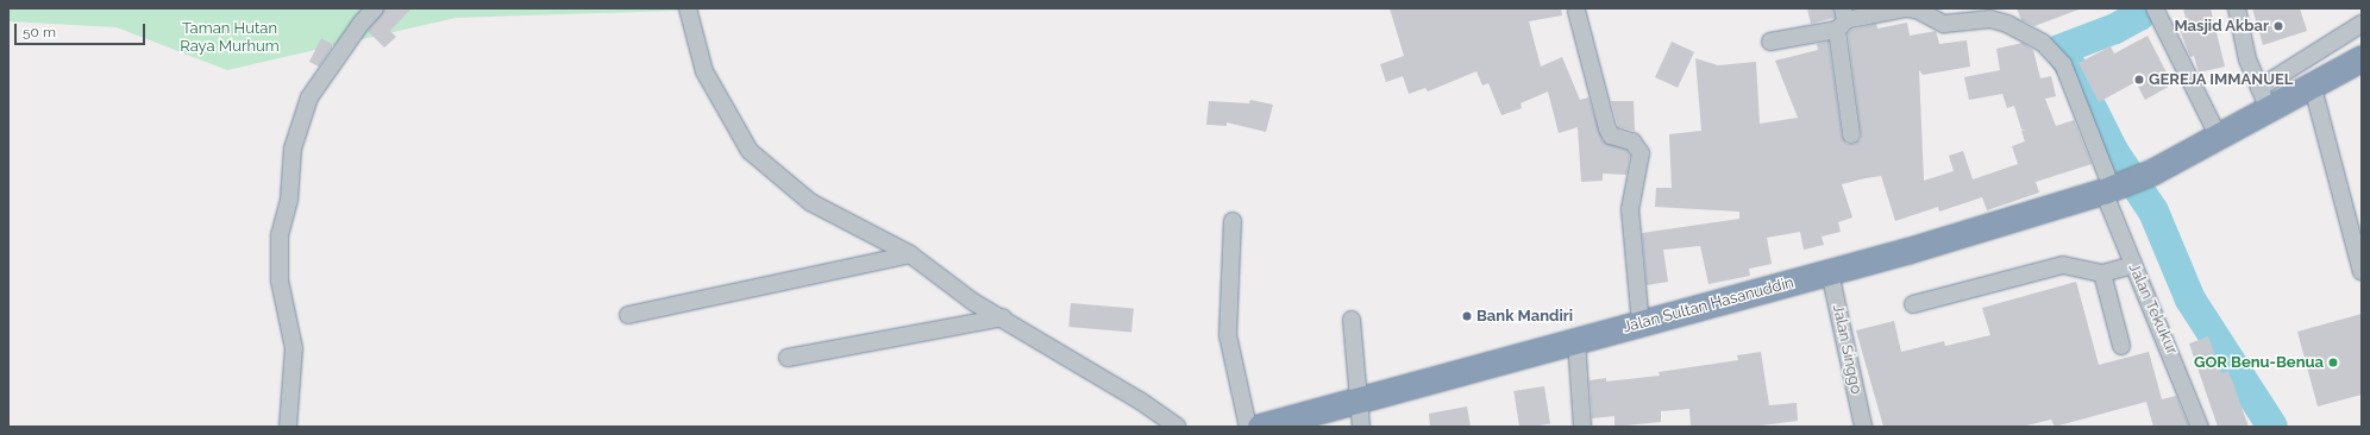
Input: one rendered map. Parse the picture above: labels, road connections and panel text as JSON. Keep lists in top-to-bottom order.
{
  "streets": {
    "highway": ["Jalan Sultan Hasanuddin"],
    "street": ["Jalan Tekukur", "Jalan Singgo"]
  },
  "crossings": [
    ["Jalan Sultan Hasanuddin", "Jalan Tekukur"],
    ["Jalan Sultan Hasanuddin", "Jalan Singgo"]
  ],
  "parks": ["Taman Hutan Raya Murhum"],
  "places": [
    "Masjid Akbar",
    "GEREJA IMMANUEL",
    "Bank Mandiri",
    "GOR Benu-Benua"
  ],
  "scale_bar": "50 m"
}
